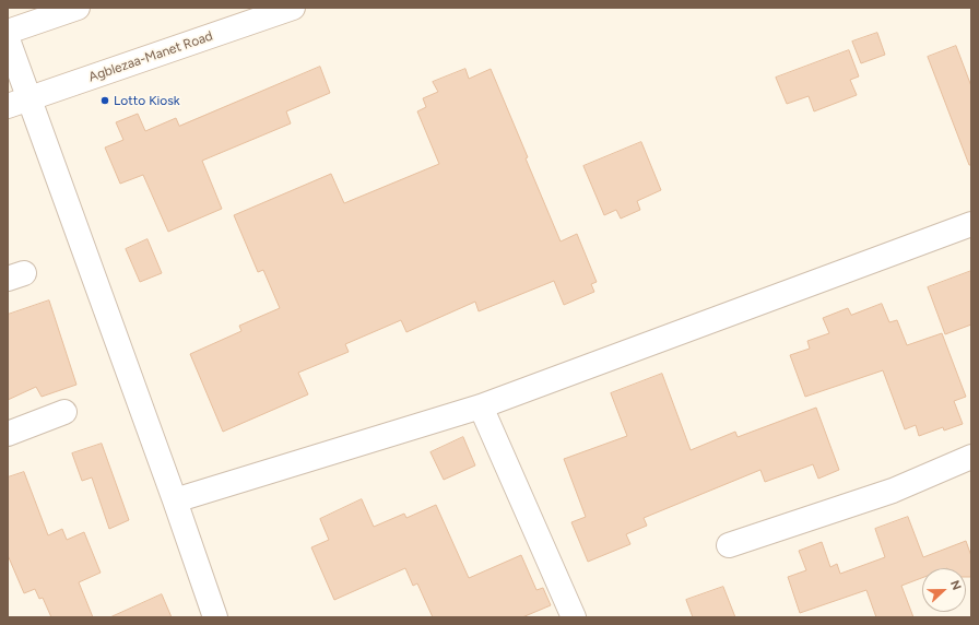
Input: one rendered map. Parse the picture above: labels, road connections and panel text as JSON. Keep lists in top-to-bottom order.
{
  "streets": {
    "street": ["Agblezaa-Manet Road"]
  },
  "places": ["Lotto Kiosk"],
  "north": "right"
}
